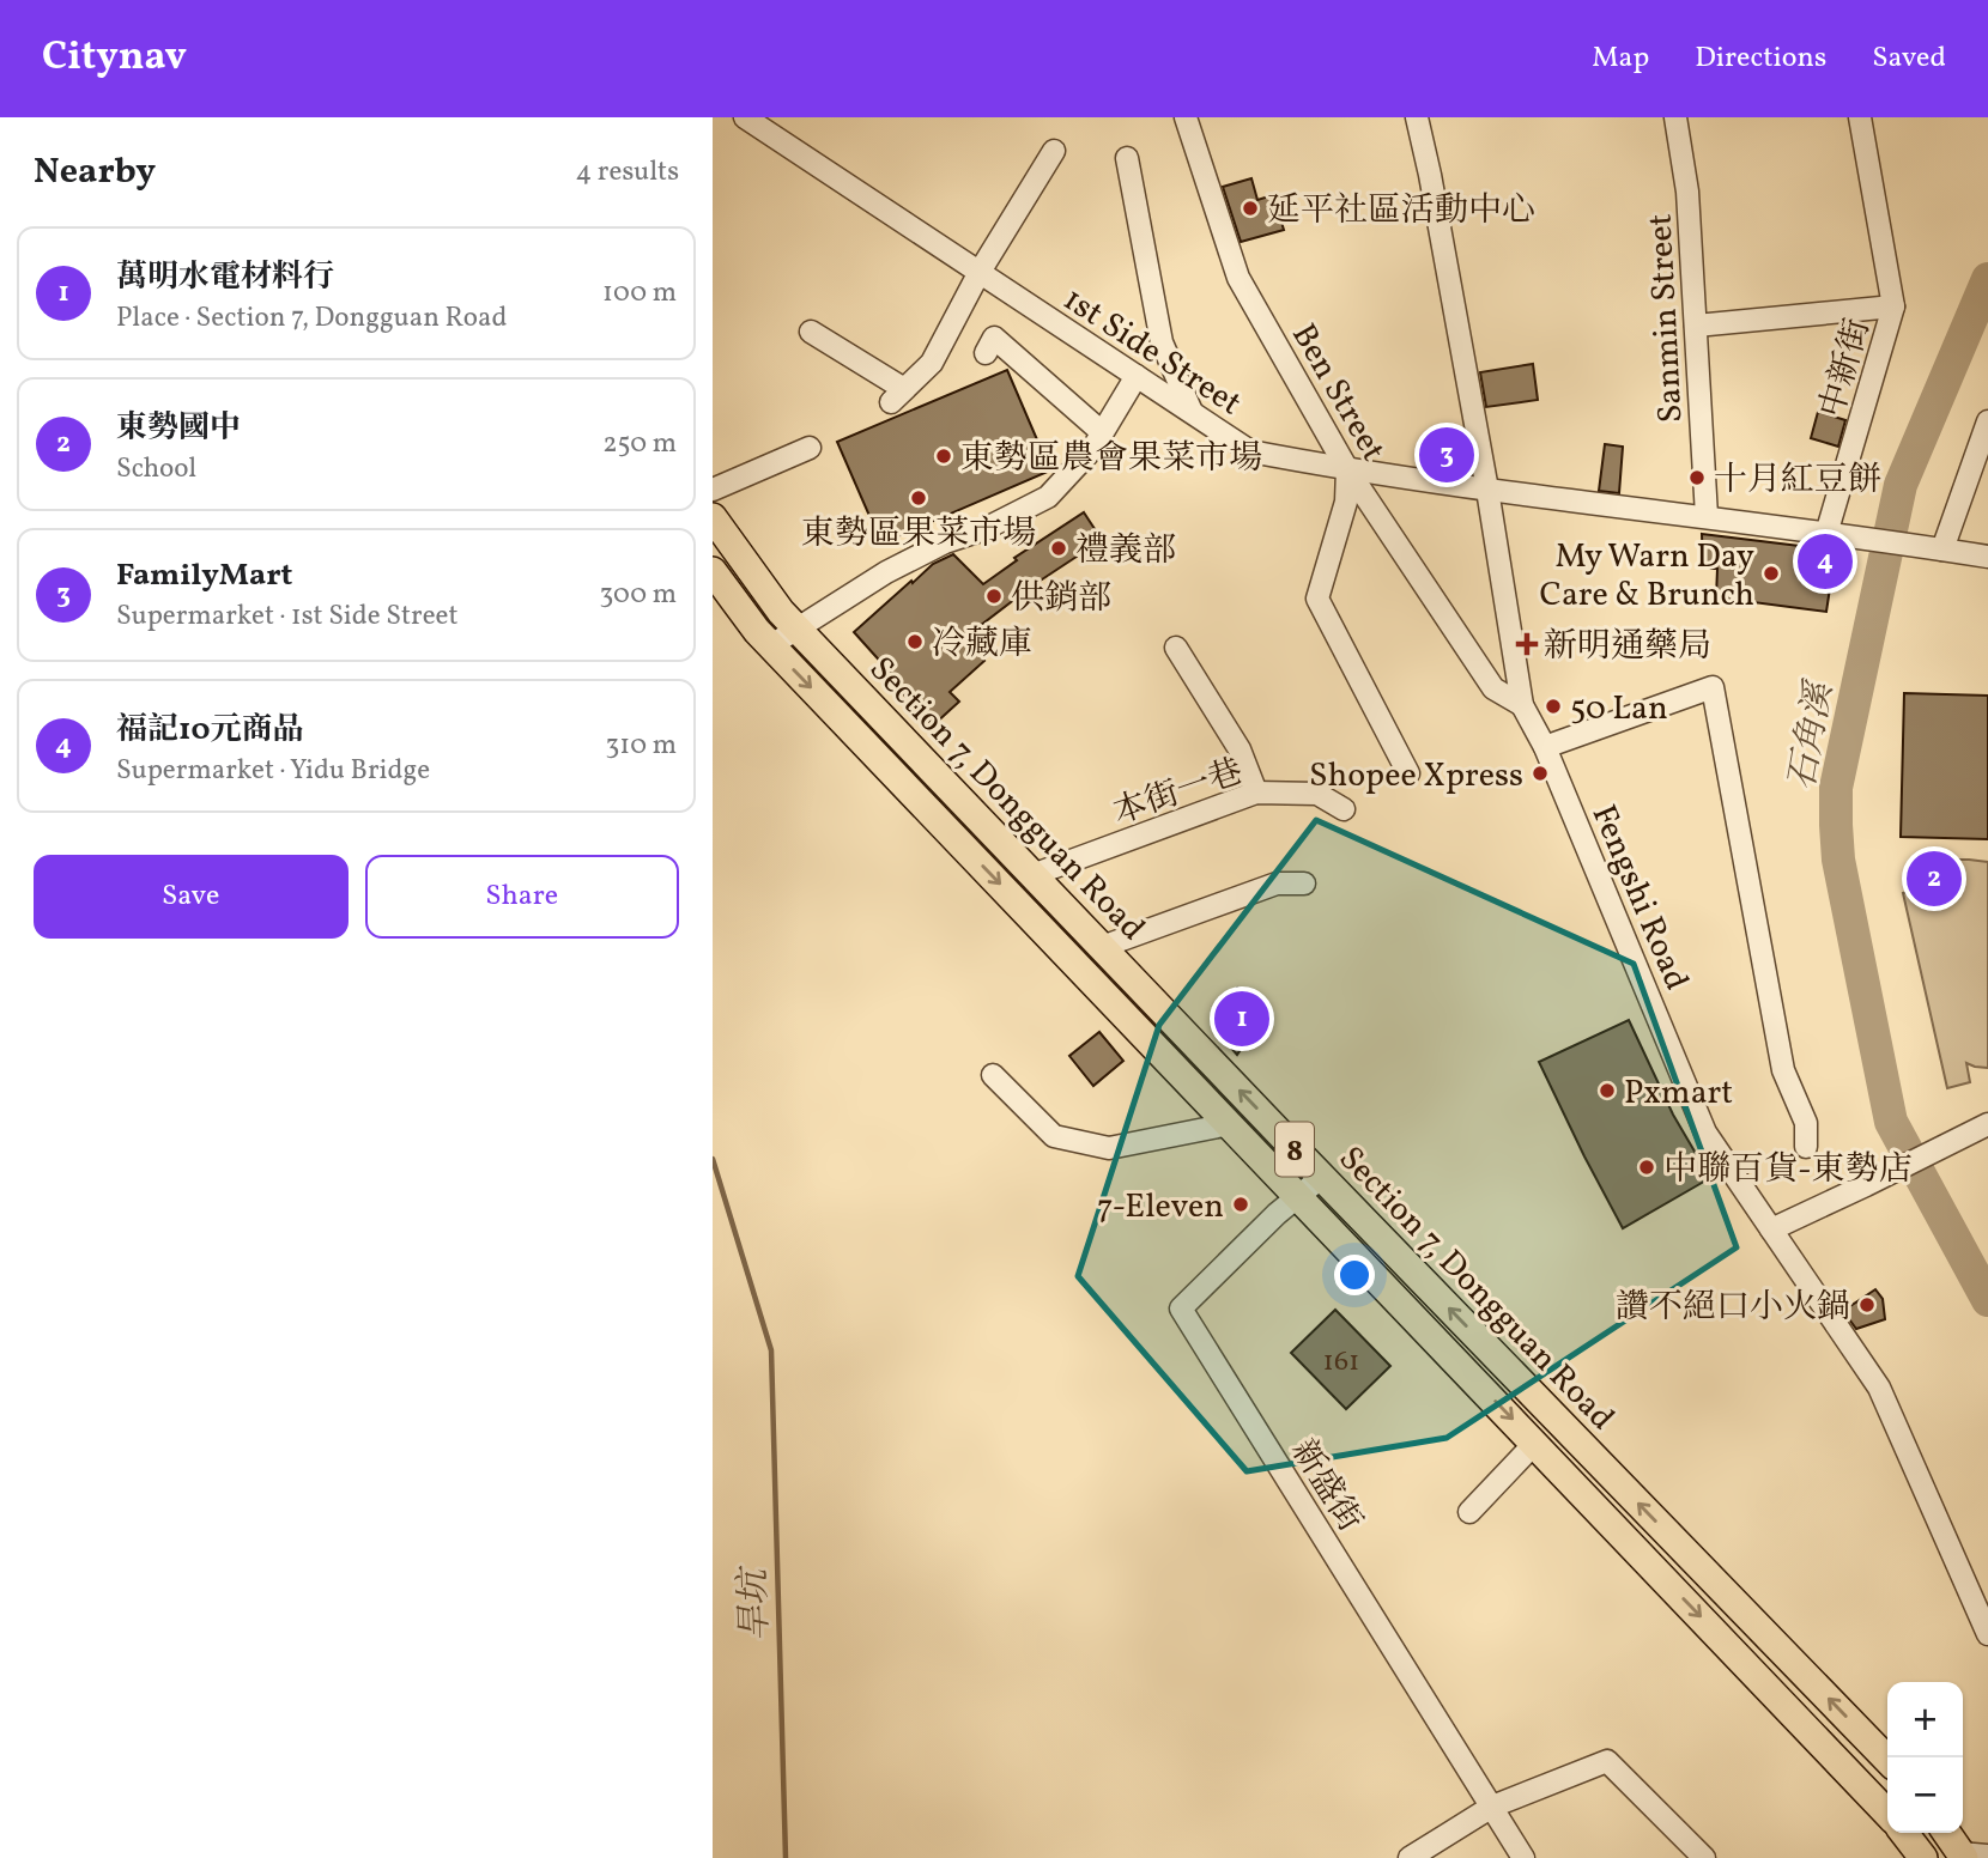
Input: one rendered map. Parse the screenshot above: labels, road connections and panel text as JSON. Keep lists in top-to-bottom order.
{
  "streets": {
    "main road": ["Section 7, Dongguan Road", "8"],
    "street": [
      "Sanmin Street",
      "1st Side Street",
      "中新街",
      "Ben Street",
      "本街一巷",
      "Fengshi Road",
      "新盛街"
    ]
  },
  "crossings": [
    ["Sanmin Street", "1st Side Street"],
    ["1st Side Street", "中新街"],
    ["1st Side Street", "Ben Street"],
    ["1st Side Street", "Fengshi Road"],
    ["Ben Street", "Fengshi Road"],
    ["本街一巷", "Section 7, Dongguan Road"],
    ["Section 7, Dongguan Road", "新盛街"]
  ],
  "water": ["石角溪", "旱坑"],
  "places": {
    "other": [
      "延平社區活動中心",
      "東勢區農會果菜市場",
      "十月紅豆餅",
      "東勢區果菜市場",
      "禮義部",
      "My Warn Day Care & Brunch",
      "供銷部",
      "冷藏庫",
      "50 Lan",
      "Shopee Xpress",
      "Pxmart",
      "中聯百貨-東勢店",
      "7-Eleven",
      "讚不絕口小火鍋"
    ],
    "health": ["新明通藥局"]
  },
  "house_numbers": ["161"],
  "page": {
    "header": "Citynav",
    "nav": ["Map", "Directions", "Saved"],
    "heading": ["Nearby", "4 results"],
    "list": [
      {
        "mark": "1",
        "name": "萬明水電材料行",
        "note": "Place · Section 7, Dongguan Road",
        "value": "100 m"
      },
      {
        "mark": "2",
        "name": "東勢國中",
        "note": "School",
        "value": "250 m"
      },
      {
        "mark": "3",
        "name": "FamilyMart",
        "note": "Supermarket · 1st Side Street",
        "value": "300 m"
      },
      {
        "mark": "4",
        "name": "福記10元商品",
        "note": "Supermarket · Yidu Bridge",
        "value": "310 m"
      }
    ],
    "pins": [
      "3",
      "4",
      "2",
      "1"
    ],
    "buttons": ["Save", "Share"],
    "map_buttons": ["+", "−"]
  }
}
